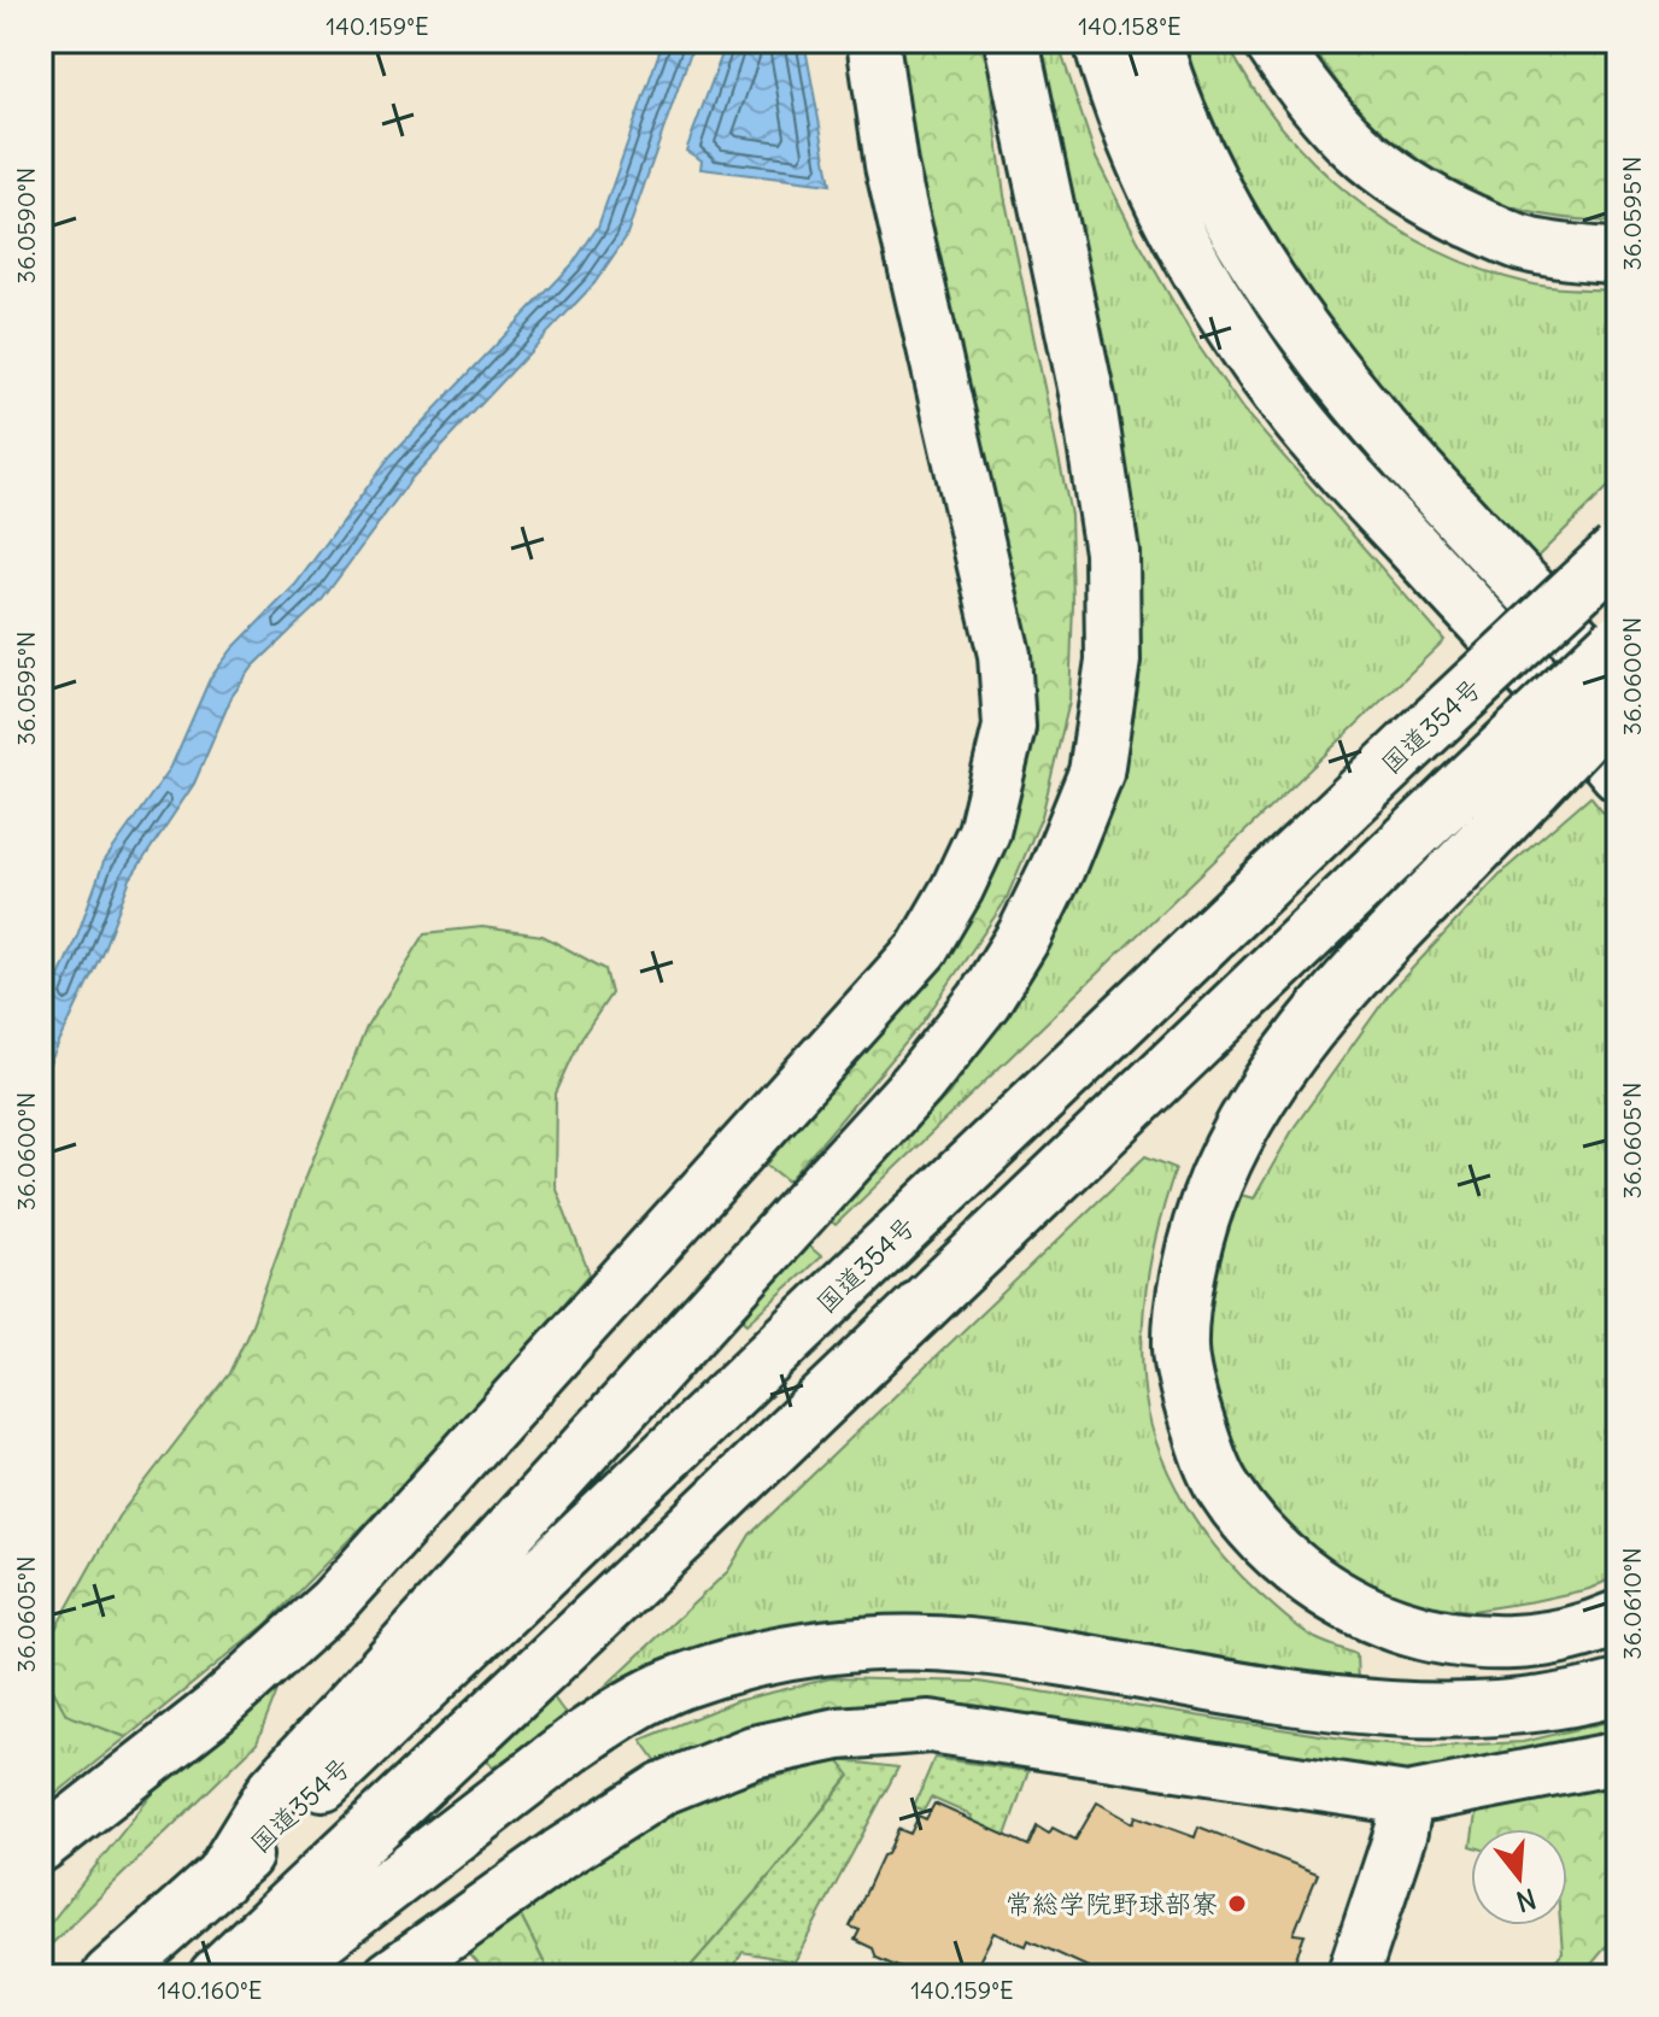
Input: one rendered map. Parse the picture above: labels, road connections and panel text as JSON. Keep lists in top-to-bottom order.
{
  "streets": {
    "highway": ["国道354号"]
  },
  "places": ["常総学院野球部寮"],
  "north": "bottom",
  "coordinates": [
    "140.159°E",
    "140.158°E",
    "36.0595°N",
    "36.0590°N",
    "36.0600°N",
    "36.0605°N",
    "36.0610°N",
    "140.160°E"
  ]
}
